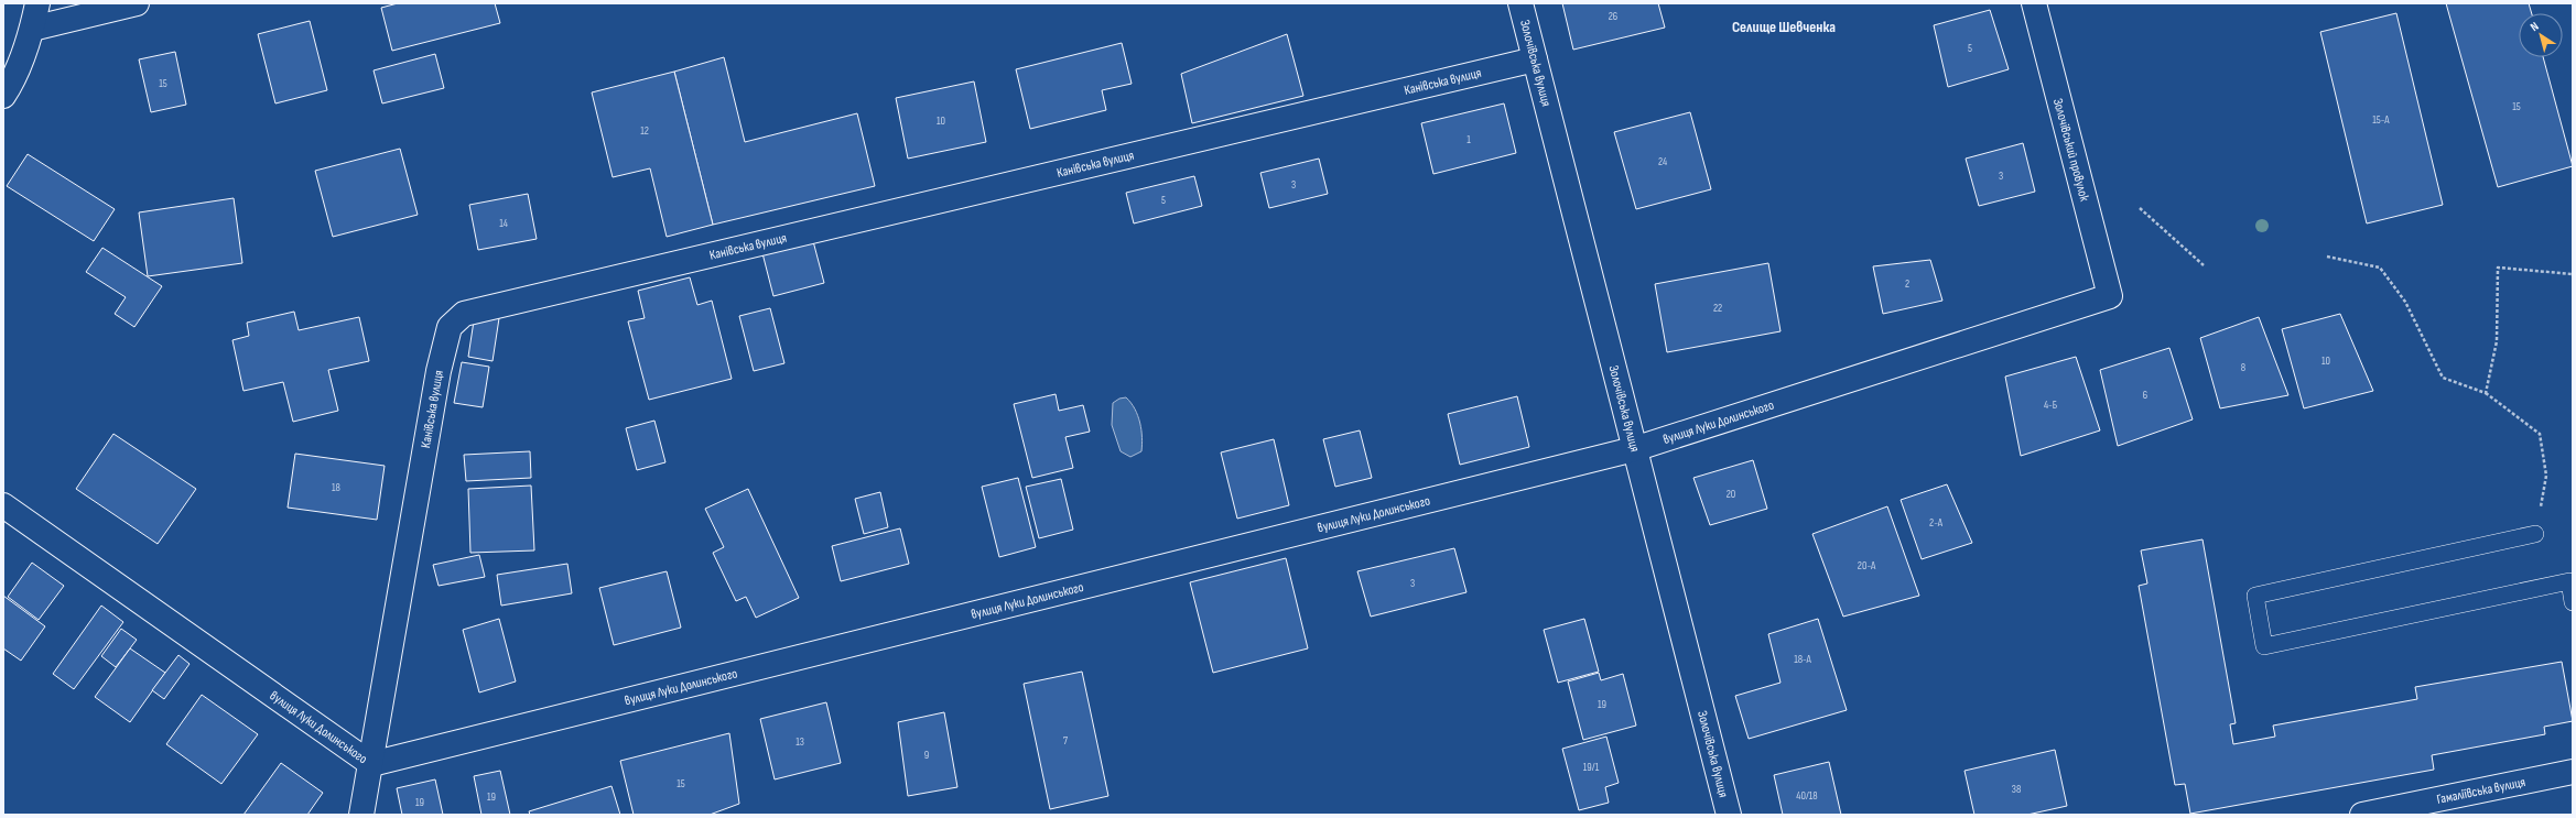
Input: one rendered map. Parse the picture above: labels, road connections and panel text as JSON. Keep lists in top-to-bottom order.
{
  "streets": {
    "street": [
      "Золочівська вулиця",
      "Канівська вулиця",
      "Золочівський провулок",
      "вулиця Луки Долинського",
      "Гамаліївська вулиця"
    ]
  },
  "crossings": [
    ["Золочівська вулиця", "Канівська вулиця"],
    ["Золочівська вулиця", "вулиця Луки Долинського"],
    ["Канівська вулиця", "вулиця Луки Долинського"],
    ["Золочівський провулок", "вулиця Луки Долинського"]
  ],
  "districts": ["Селище Шевченка"],
  "house_numbers": [
    "26",
    "5",
    "15",
    "15",
    "15-А",
    "10",
    "12",
    "1",
    "24",
    "3",
    "3",
    "5",
    "14",
    "2",
    "22",
    "10",
    "8",
    "6",
    "4-Б",
    "18",
    "20",
    "2-А",
    "20-А",
    "3",
    "18-А",
    "19",
    "7",
    "13",
    "9",
    "19/1",
    "15",
    "38",
    "40/18",
    "19",
    "19"
  ],
  "north": "top left"
}
